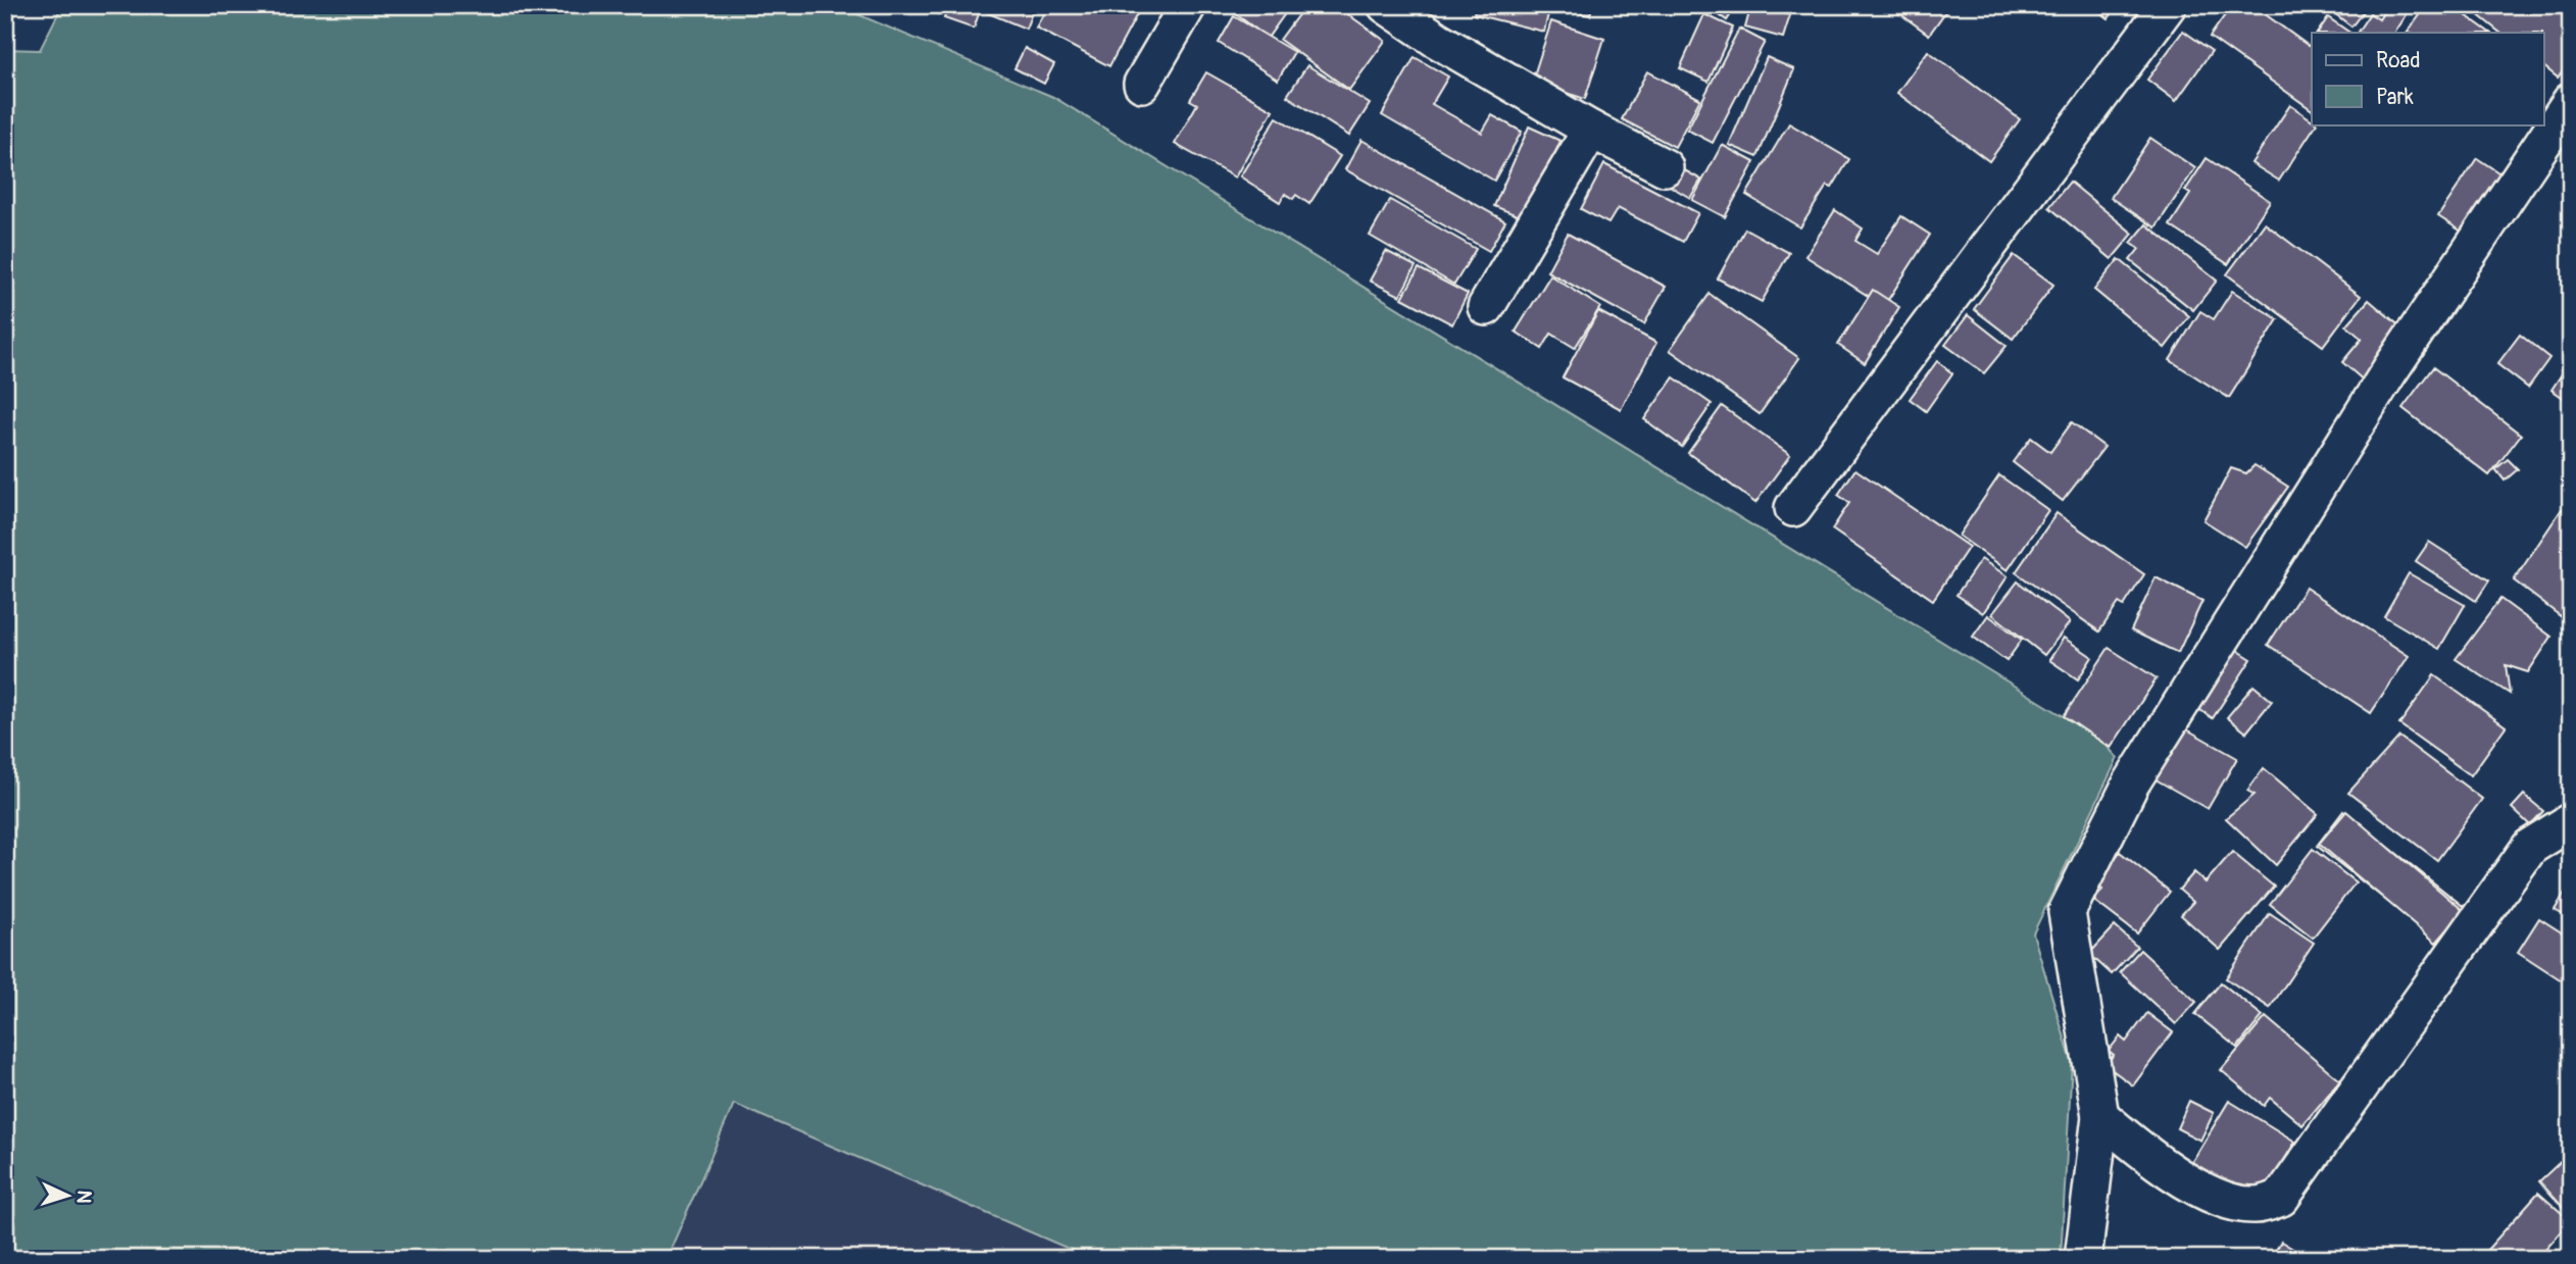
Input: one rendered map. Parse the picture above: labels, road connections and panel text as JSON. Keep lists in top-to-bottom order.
{
  "legend": ["Road", "Park"],
  "north": "right"
}
